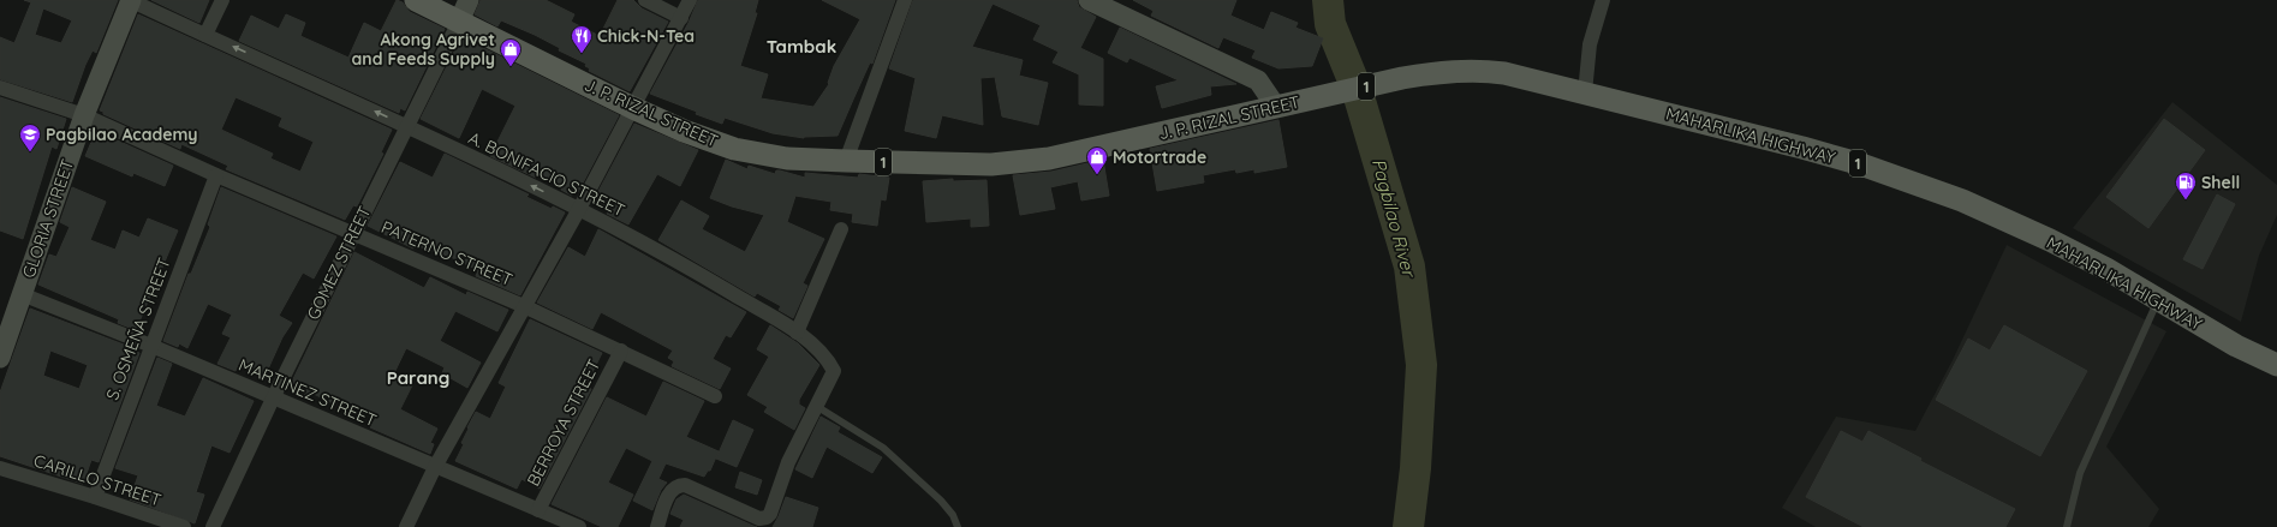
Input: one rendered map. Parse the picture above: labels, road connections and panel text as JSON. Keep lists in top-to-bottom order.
{
  "streets": {
    "main road": ["1", "J. P. RIZAL STREET", "MAHARLIKA HIGHWAY"],
    "street": [
      "A. BONIFACIO STREET",
      "GLORIA STREET",
      "PATERNO STREET",
      "GOMEZ STREET",
      "S. OSMEÑA STREET",
      "MARTINEZ STREET",
      "BERROYA STREET",
      "CARILLO STREET"
    ]
  },
  "crossings": [
    ["J. P. RIZAL STREET", "MAHARLIKA HIGHWAY"],
    ["J. P. RIZAL STREET", "GOMEZ STREET"],
    ["A. BONIFACIO STREET", "GLORIA STREET"],
    ["A. BONIFACIO STREET", "GOMEZ STREET"],
    ["GLORIA STREET", "PATERNO STREET"],
    ["GLORIA STREET", "MARTINEZ STREET"],
    ["PATERNO STREET", "GOMEZ STREET"],
    ["PATERNO STREET", "S. OSMEÑA STREET"],
    ["PATERNO STREET", "BERROYA STREET"],
    ["GOMEZ STREET", "MARTINEZ STREET"],
    ["S. OSMEÑA STREET", "MARTINEZ STREET"],
    ["S. OSMEÑA STREET", "CARILLO STREET"],
    ["MARTINEZ STREET", "BERROYA STREET"]
  ],
  "one_way": ["A. BONIFACIO STREET"],
  "districts": ["Tambak", "Parang"],
  "water": ["Pagbilao River"],
  "places": {
    "restaurant": ["Chick-N-Tea"],
    "shop": ["Akong Agrivet and Feeds Supply", "Motortrade"],
    "school or university": ["Pagbilao Academy"],
    "fuel station": ["Shell"]
  }
}
